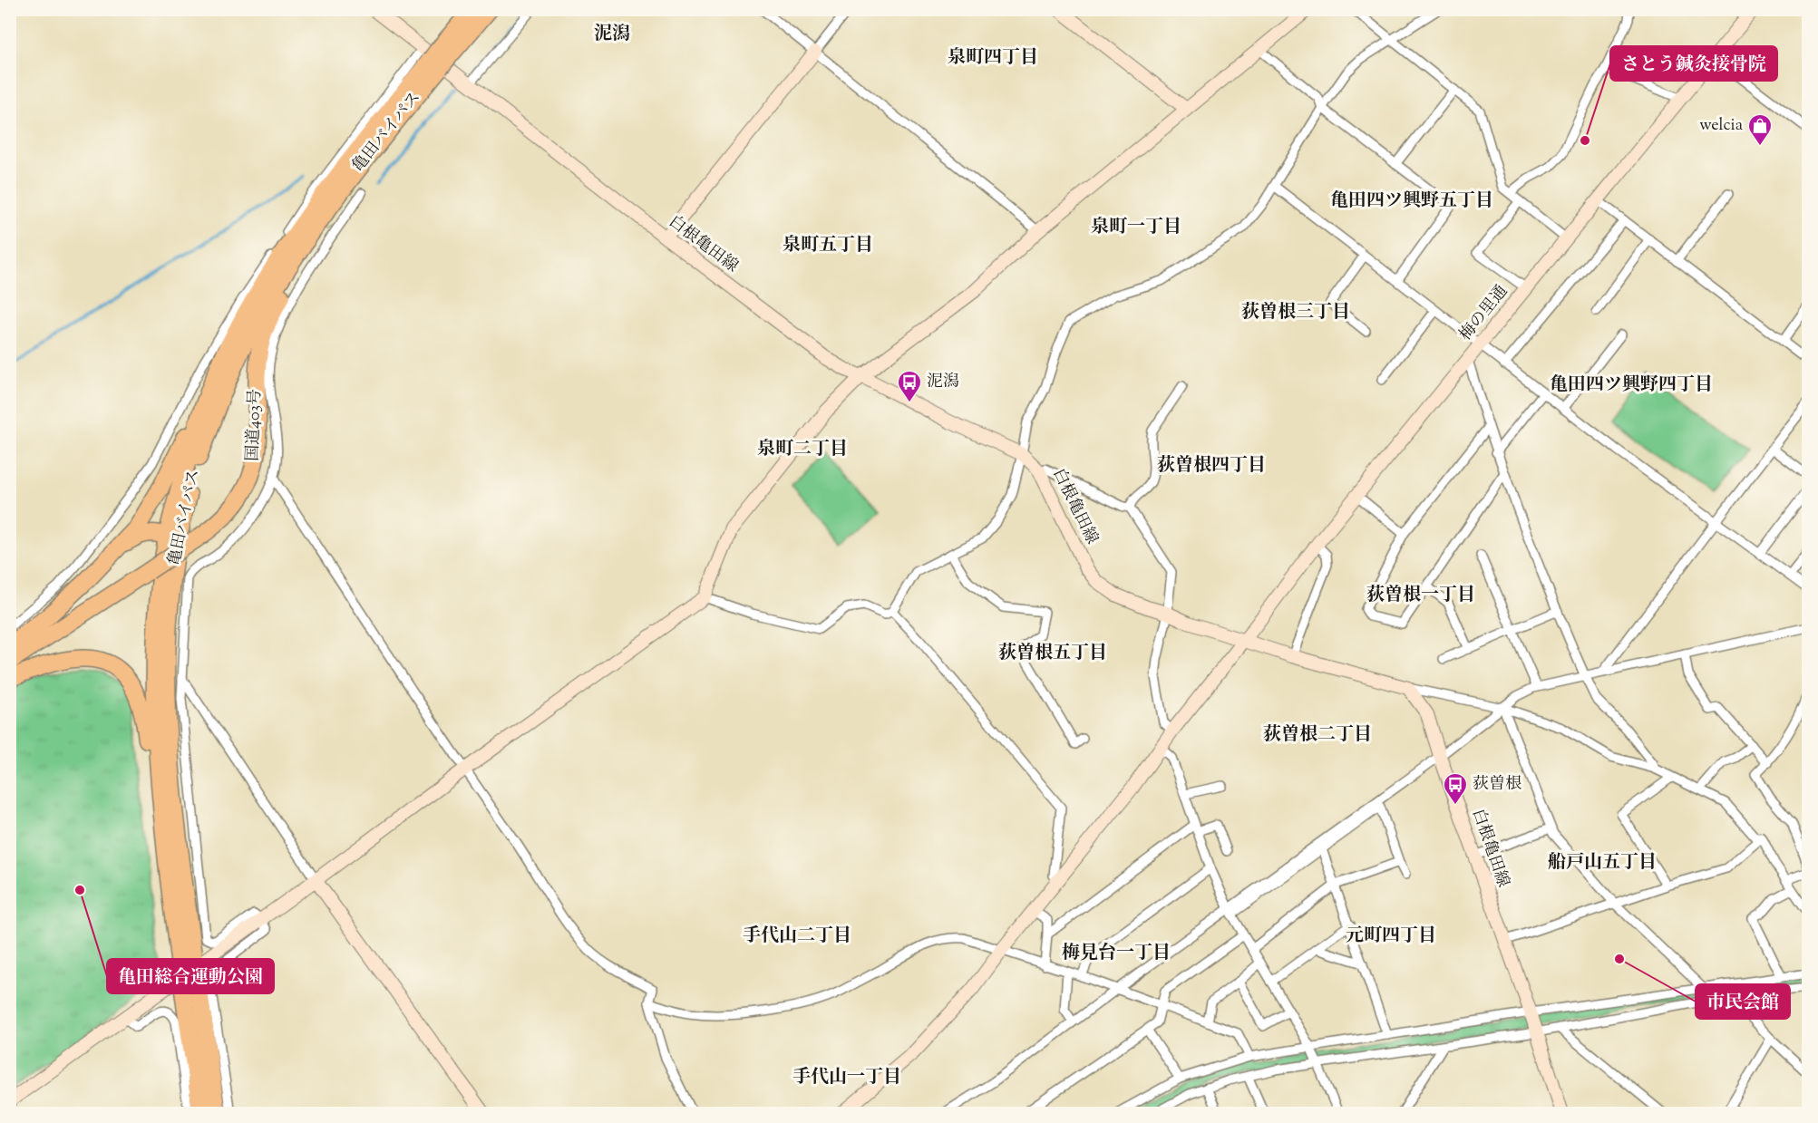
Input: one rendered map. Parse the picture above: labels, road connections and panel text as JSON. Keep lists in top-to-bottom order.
{
  "streets": {
    "highway": ["亀田バイパス", "国道403号"],
    "street": ["白根亀田線", "梅の里通"]
  },
  "crossings": [
    ["亀田バイパス", "白根亀田線"],
    ["亀田バイパス", "国道403号"],
    ["白根亀田線", "梅の里通"]
  ],
  "districts": [
    "泥潟",
    "泉町四丁目",
    "亀田四ツ興野五丁目",
    "泉町一丁目",
    "泉町五丁目",
    "荻曽根三丁目",
    "亀田四ツ興野四丁目",
    "泉町二丁目",
    "荻曽根四丁目",
    "荻曽根一丁目",
    "荻曽根五丁目",
    "荻曽根二丁目",
    "船戸山五丁目",
    "手代山二丁目",
    "元町四丁目",
    "梅見台一丁目",
    "手代山一丁目"
  ],
  "places": {
    "other": ["さとう鍼灸接骨院", "亀田総合運動公園", "市民会館"],
    "shop": ["welcia"],
    "bus stop": ["泥潟", "荻曽根"]
  }
}
